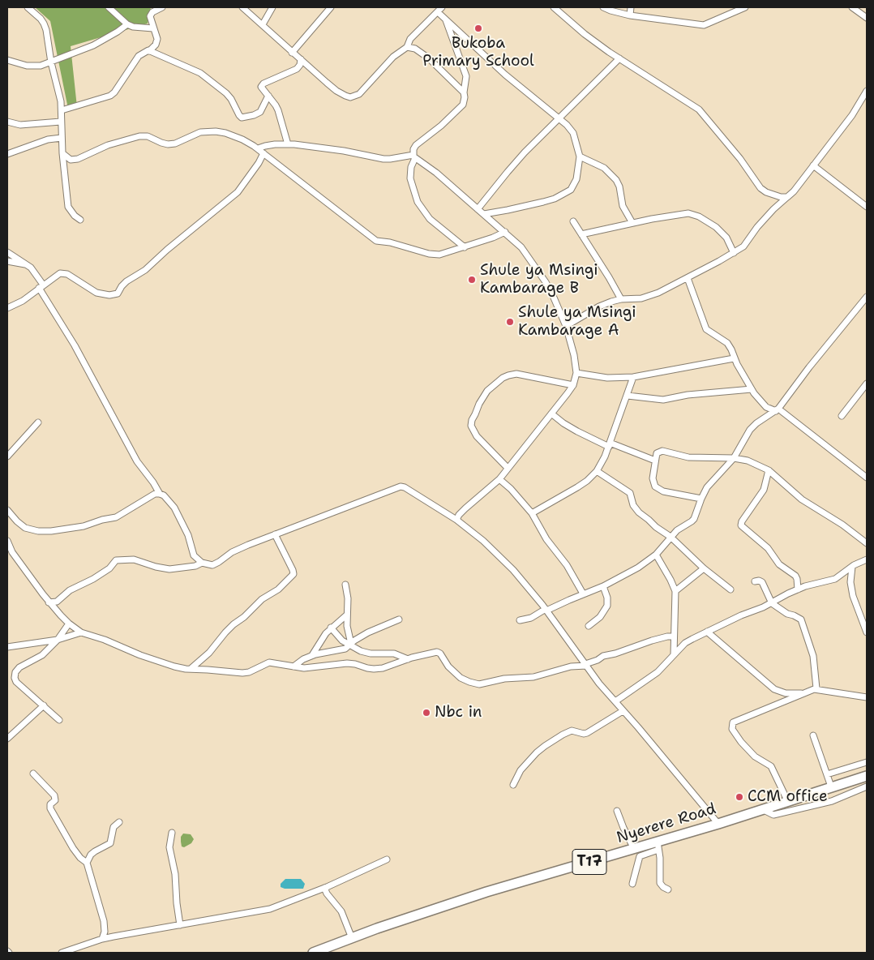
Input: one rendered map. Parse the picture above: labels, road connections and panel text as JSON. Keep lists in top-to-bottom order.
{
  "streets": {
    "main road": ["Nyerere Road", "T17"]
  },
  "places": [
    "Bukoba Primary School",
    "Shule ya Msingi Kambarage B",
    "Shule ya Msingi Kambarage A",
    "Nbc in",
    "CCM office"
  ]
}
